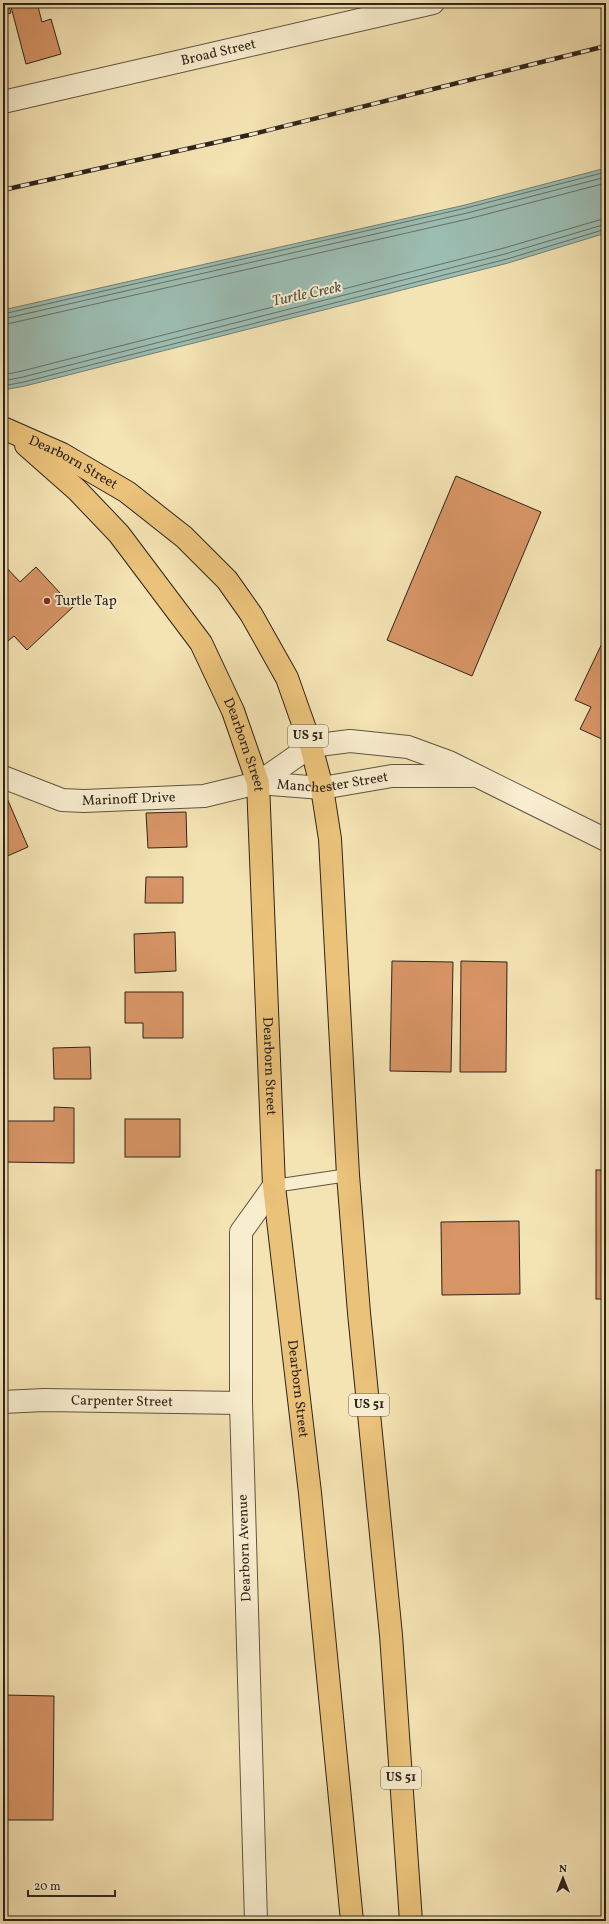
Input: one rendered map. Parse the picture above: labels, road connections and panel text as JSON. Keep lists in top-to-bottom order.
{
  "streets": {
    "main road": ["Dearborn Street", "US 51"],
    "street": [
      "Broad Street",
      "Manchester Street",
      "Marinoff Drive",
      "Carpenter Street",
      "Dearborn Avenue"
    ]
  },
  "crossings": [
    ["Dearborn Street", "Manchester Street"],
    ["Dearborn Street", "Marinoff Drive"],
    ["Dearborn Street", "Dearborn Avenue"],
    ["Manchester Street", "Marinoff Drive"],
    ["Carpenter Street", "Dearborn Avenue"]
  ],
  "water": ["Turtle Creek"],
  "places": ["Turtle Tap"],
  "scale_bar": "20 m",
  "north": "top"
}
